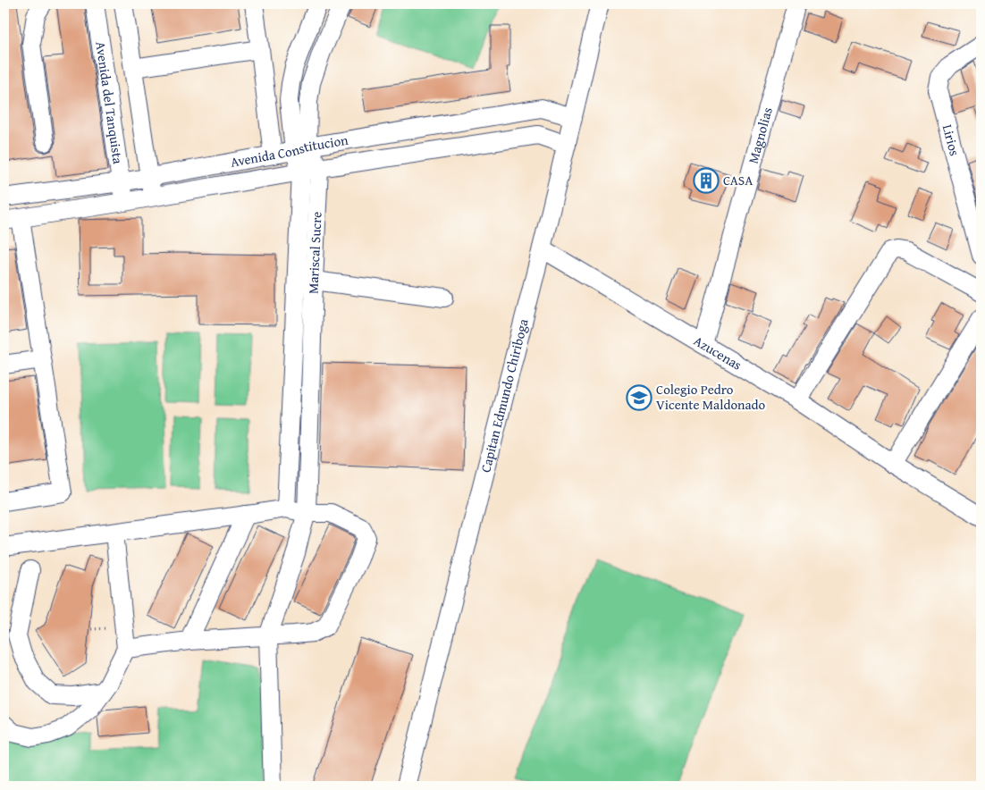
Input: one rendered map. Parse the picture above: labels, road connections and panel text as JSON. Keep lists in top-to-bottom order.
{
  "streets": {
    "street": [
      "Avenida del Tanquista",
      "Magnolias",
      "Lirios",
      "Avenida Constitucion",
      "Mariscal Sucre",
      "Azucenas",
      "Capitan Edmundo Chiriboga"
    ]
  },
  "crossings": [
    ["Avenida del Tanquista", "Avenida Constitucion"],
    ["Magnolias", "Azucenas"],
    ["Avenida Constitucion", "Mariscal Sucre"],
    ["Avenida Constitucion", "Capitan Edmundo Chiriboga"],
    ["Azucenas", "Capitan Edmundo Chiriboga"]
  ],
  "places": {
    "building": ["CASA"],
    "school or university": ["Colegio Pedro Vicente Maldonado"]
  }
}
